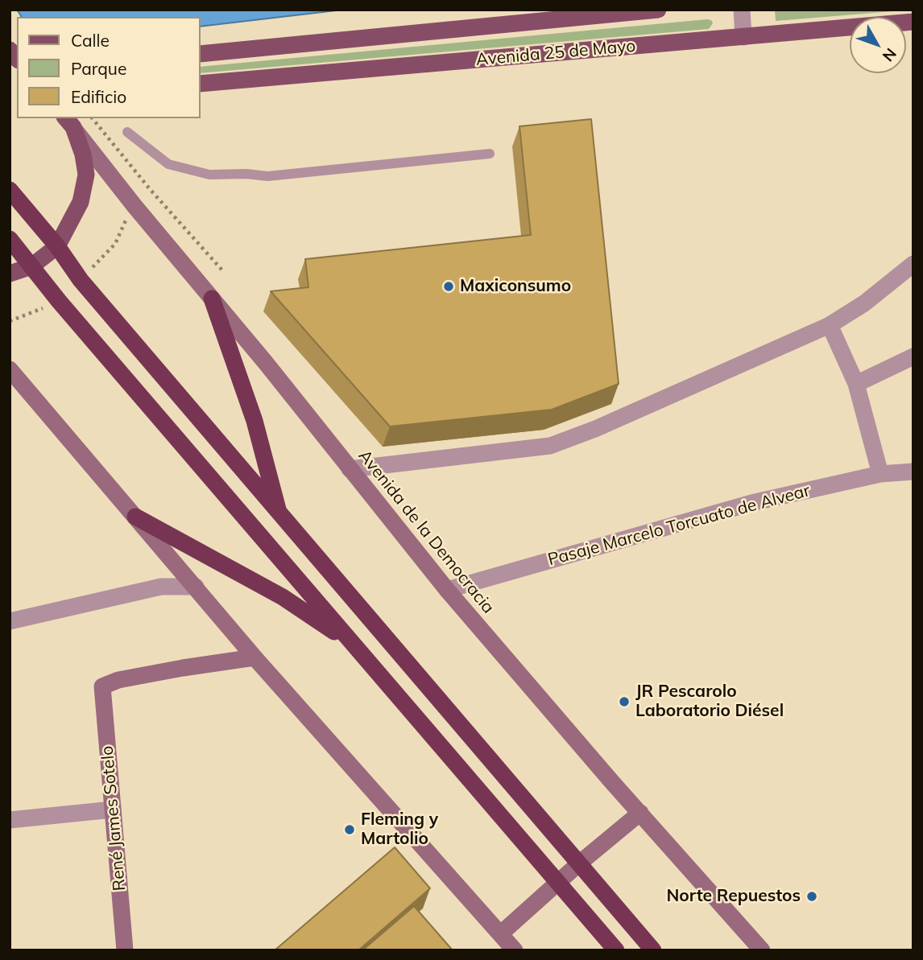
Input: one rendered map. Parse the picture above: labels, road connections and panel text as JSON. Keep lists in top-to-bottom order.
{
  "streets": {
    "main road": ["Avenida 25 de Mayo"],
    "street": ["Pasaje Marcelo Torcuato de Alvear", "Avenida de la Democracia", "René James Sotelo"]
  },
  "crossings": [
    ["Pasaje Marcelo Torcuato de Alvear", "Avenida de la Democracia"]
  ],
  "places": [
    "Maxiconsumo",
    "JR Pescarolo Laboratorio Diésel",
    "Fleming y Martolio",
    "Norte Repuestos"
  ],
  "legend": ["Calle", "Parque", "Edificio"],
  "north": "bottom right"
}
